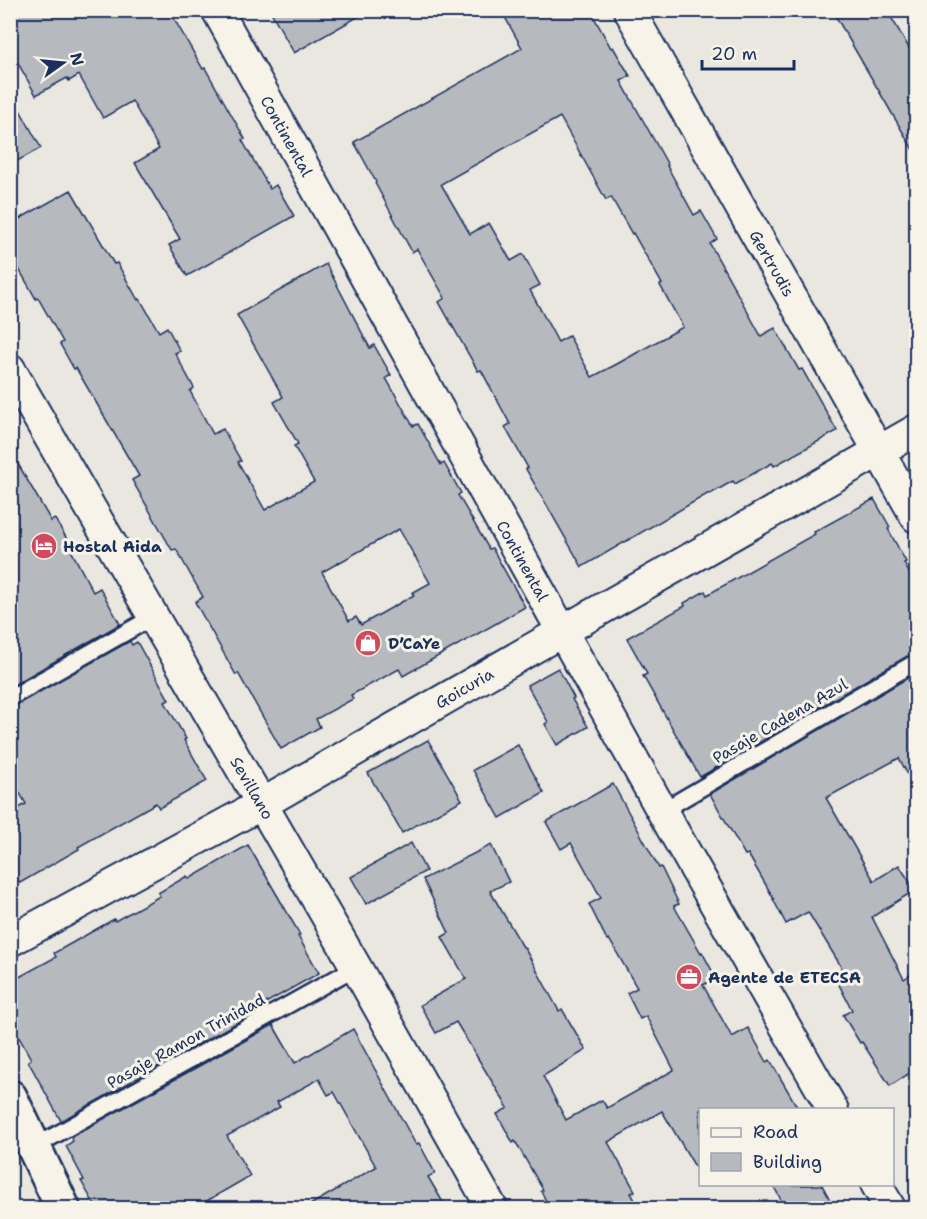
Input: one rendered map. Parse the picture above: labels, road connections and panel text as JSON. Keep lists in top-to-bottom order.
{
  "streets": {
    "street": [
      "Continental",
      "Gertrudis",
      "Goicuria",
      "Sevillano"
    ],
    "lane": ["Pasaje Cadena Azul", "Pasaje Ramon Trinidad"]
  },
  "crossings": [
    ["Continental", "Goicuria"],
    ["Continental", "Pasaje Cadena Azul"],
    ["Gertrudis", "Goicuria"],
    ["Goicuria", "Sevillano"],
    ["Sevillano", "Pasaje Ramon Trinidad"]
  ],
  "places": {
    "hotel": ["Hostal Aida"],
    "shop": ["D’CaYe"],
    "office": ["Agente de ETECSA"]
  },
  "legend": ["Road", "Building"],
  "scale_bar": "20 m",
  "north": "right"
}
